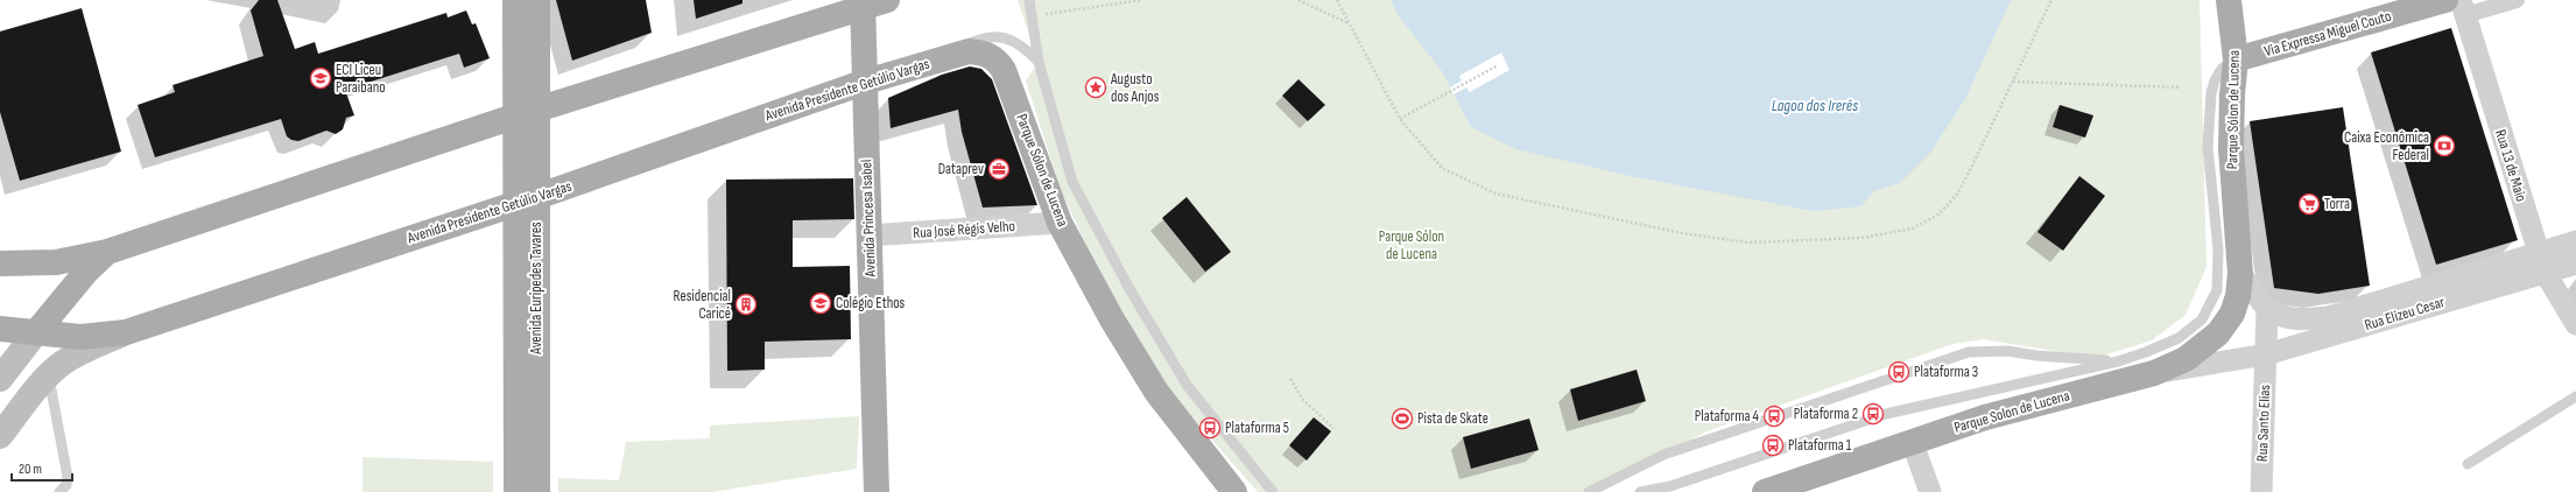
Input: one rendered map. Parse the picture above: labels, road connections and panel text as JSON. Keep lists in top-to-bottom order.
{
  "streets": {
    "main road": [
      "Via Expressa Miguel Couto",
      "Avenida Presidente Getúlio Vargas",
      "Parque Sólon de Lucena",
      "Avenida Princesa Isabel",
      "Avenida Eurípedes Tavares",
      "Parque Solon de Lucena"
    ],
    "street": [
      "Rua 13 de Maio",
      "Rua José Régis Velho",
      "Rua Elizeu Cesar",
      "Rua Santo Elias"
    ]
  },
  "crossings": [
    ["Via Expressa Miguel Couto", "Parque Sólon de Lucena"],
    ["Via Expressa Miguel Couto", "Rua 13 de Maio"],
    ["Avenida Presidente Getúlio Vargas", "Parque Sólon de Lucena"],
    ["Avenida Presidente Getúlio Vargas", "Avenida Princesa Isabel"],
    ["Avenida Presidente Getúlio Vargas", "Avenida Eurípedes Tavares"],
    ["Parque Sólon de Lucena", "Rua José Régis Velho"],
    ["Parque Sólon de Lucena", "Parque Solon de Lucena"],
    ["Rua 13 de Maio", "Rua Elizeu Cesar"],
    ["Avenida Princesa Isabel", "Rua José Régis Velho"],
    ["Rua Elizeu Cesar", "Parque Solon de Lucena"],
    ["Rua Elizeu Cesar", "Rua Santo Elias"],
    ["Parque Solon de Lucena", "Rua Santo Elias"]
  ],
  "water": ["Lagoa dos Irerês"],
  "parks": ["Parque Sólon de Lucena"],
  "places": {
    "school or university": ["ECI Liceu Paraibano", "Colégio Ethos"],
    "place": ["Augusto dos Anjos"],
    "bank": ["Caixa Econômica Federal"],
    "office": ["Dataprev"],
    "supermarket": ["Torra"],
    "building": ["Residencial Caricé"],
    "bus stop": [
      "Plataforma 3",
      "Plataforma 2",
      "Plataforma 4",
      "Plataforma 5",
      "Plataforma 1"
    ],
    "sports": ["Pista de Skate"]
  },
  "scale_bar": "20 m"
}
